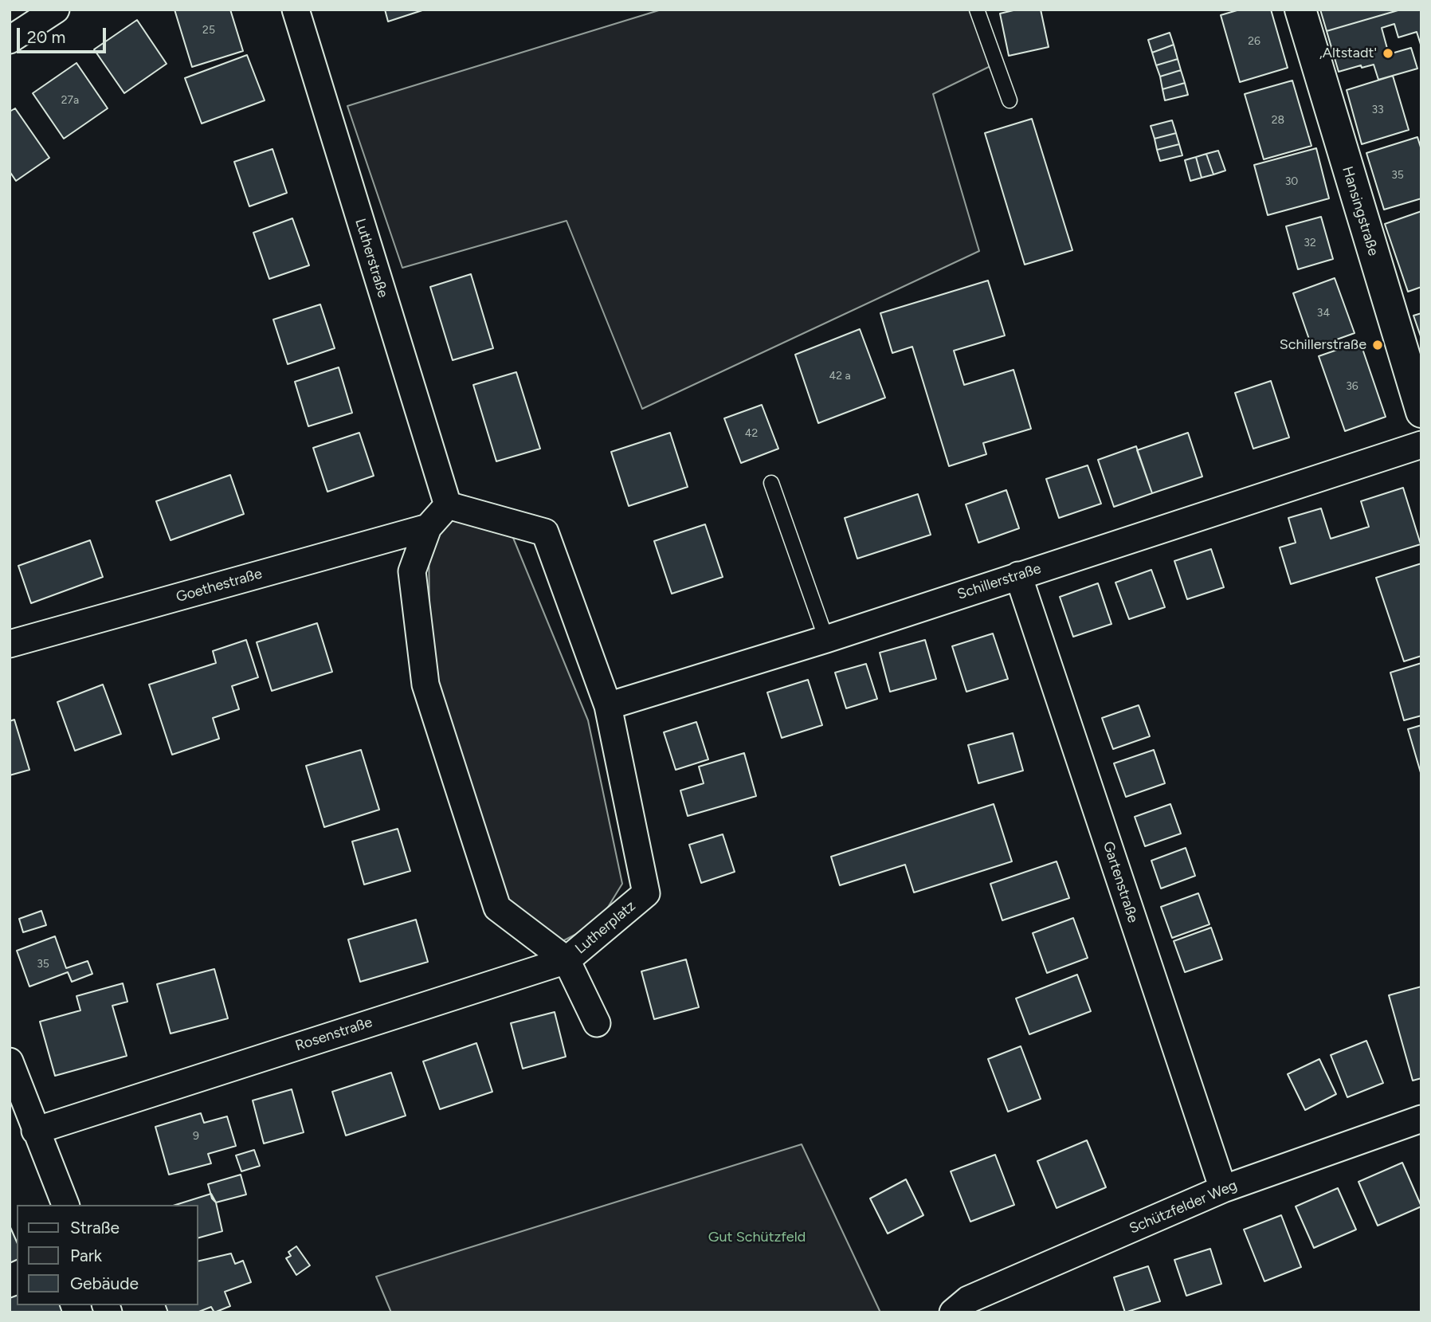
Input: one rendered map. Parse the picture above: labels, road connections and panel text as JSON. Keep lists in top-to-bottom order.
{
  "streets": {
    "street": [
      "Hansingstraße",
      "Lutherstraße",
      "Schillerstraße",
      "Goethestraße",
      "Gartenstraße",
      "Lutherplatz",
      "Rosenstraße",
      "Schützfelder Weg"
    ]
  },
  "crossings": [
    ["Lutherstraße", "Lutherplatz"],
    ["Schillerstraße", "Gartenstraße"],
    ["Schillerstraße", "Lutherplatz"],
    ["Goethestraße", "Lutherplatz"],
    ["Gartenstraße", "Schützfelder Weg"],
    ["Lutherplatz", "Rosenstraße"]
  ],
  "parks": ["Gut Schützfeld"],
  "places": [",Altstadt'", "Schillerstraße"],
  "house_numbers": [
    "25",
    "26",
    "27a",
    "33",
    "28",
    "35",
    "30",
    "32",
    "34",
    "42 a",
    "36",
    "42",
    "35",
    "9"
  ],
  "legend": ["Straße", "Park", "Gebäude"],
  "scale_bar": "20 m"
}
